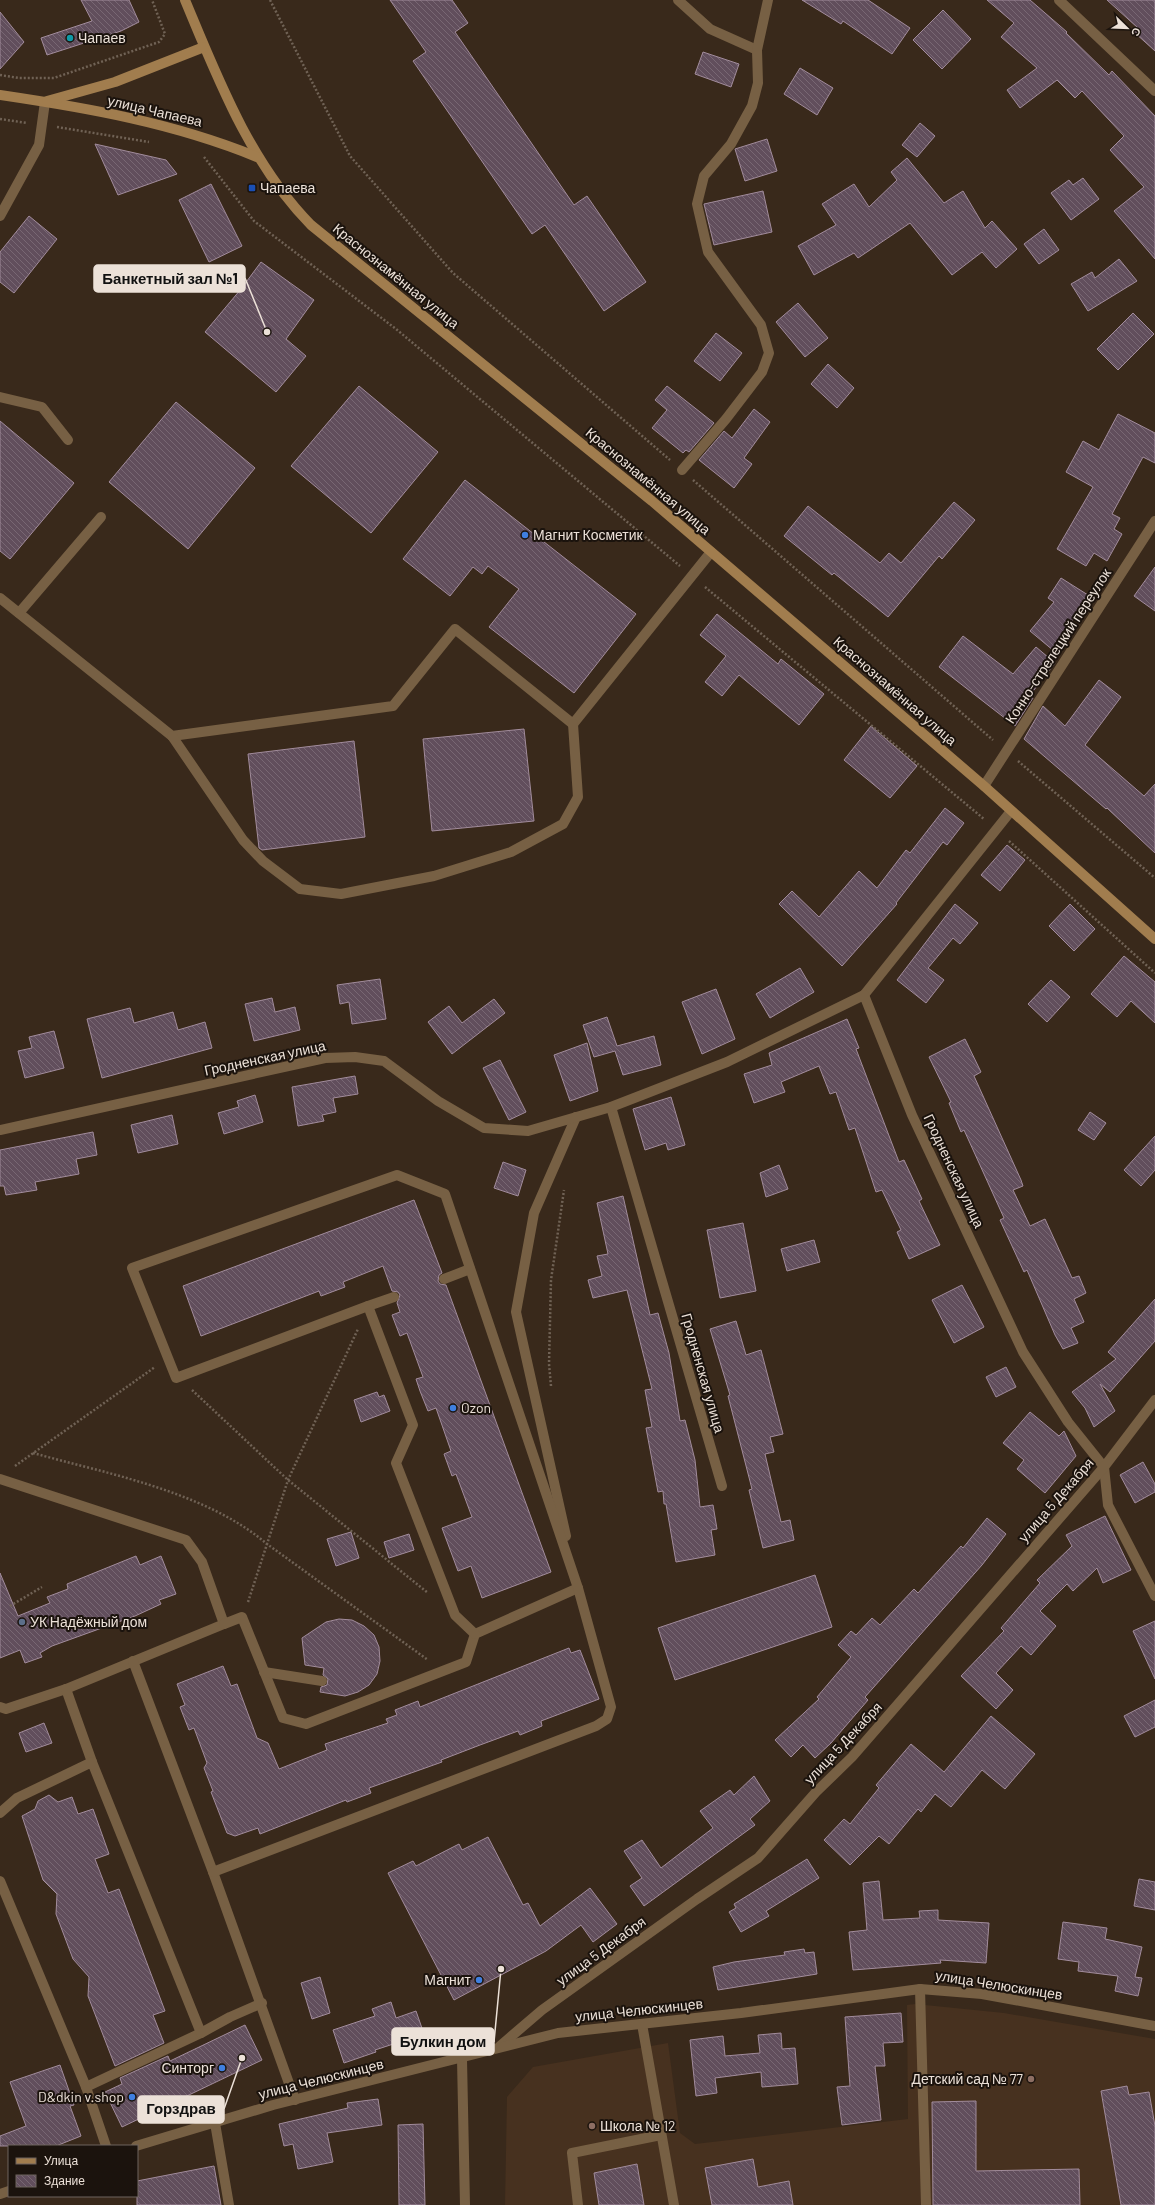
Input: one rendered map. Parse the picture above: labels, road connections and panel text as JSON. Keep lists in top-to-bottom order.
{
  "streets": {
    "street": [
      "улица Чапаева",
      "Краснознамённая улица",
      "Конно-стрелецкий переулок",
      "Гродненская улица",
      "улица 5 Декабря",
      "улица Челюскинцев"
    ]
  },
  "crossings": [
    ["улица Чапаева", "Краснознамённая улица"],
    ["Краснознамённая улица", "Конно-стрелецкий переулок"],
    ["Гродненская улица", "улица 5 Декабря"],
    ["улица 5 Декабря", "улица Челюскинцев"]
  ],
  "places": {
    "other": [
      "Чапаев",
      "Банкетный зал №1",
      "Магнит Косметик",
      "Ozon",
      "УК Надёжный дом",
      "Булкин дом",
      "Магнит",
      "Горздрав",
      "Синторг",
      "Детский сад № 77",
      "D&dkin v.shop",
      "Школа № 12"
    ],
    "transit": ["Чапаева"]
  },
  "legend": ["Улица", "Здание"],
  "north": "bottom right"
}
